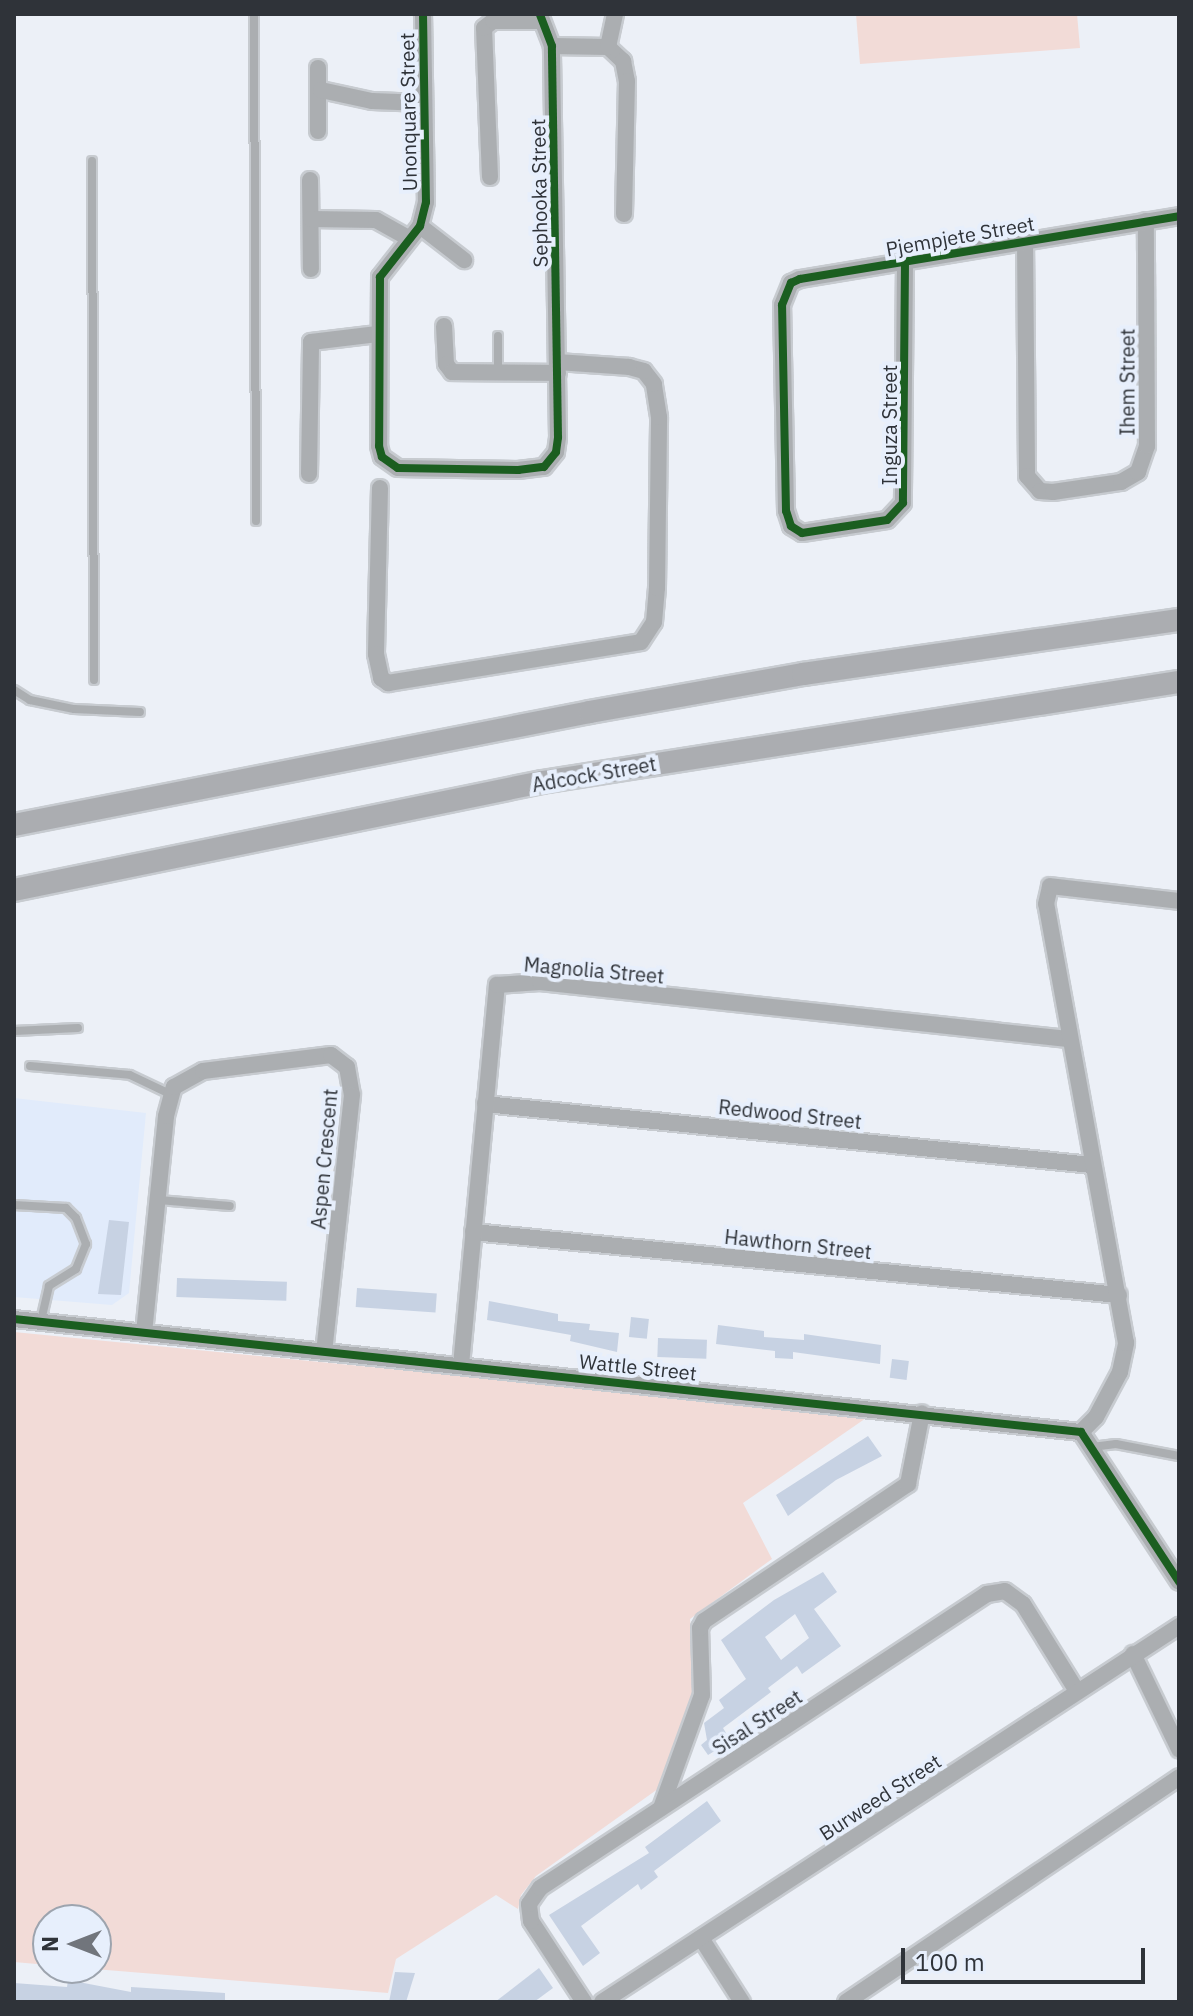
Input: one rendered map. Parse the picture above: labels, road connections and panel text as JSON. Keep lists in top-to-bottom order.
{
  "streets": {
    "main road": ["Adcock Street"],
    "street": [
      "Unonquare Street",
      "Sephooka Street",
      "Pjempjete Street",
      "Ihem Street",
      "Inguza Street",
      "Magnolia Street",
      "Redwood Street",
      "Aspen Crescent",
      "Hawthorn Street",
      "Wattle Street",
      "Sisal Street",
      "Burweed Street"
    ]
  },
  "crossings": [
    ["Unonquare Street", "Sephooka Street"],
    ["Pjempjete Street", "Ihem Street"],
    ["Pjempjete Street", "Inguza Street"],
    ["Magnolia Street", "Redwood Street"],
    ["Magnolia Street", "Hawthorn Street"],
    ["Magnolia Street", "Wattle Street"],
    ["Aspen Crescent", "Wattle Street"],
    ["Sisal Street", "Burweed Street"]
  ],
  "scale_bar": "100 m",
  "north": "left"
}
